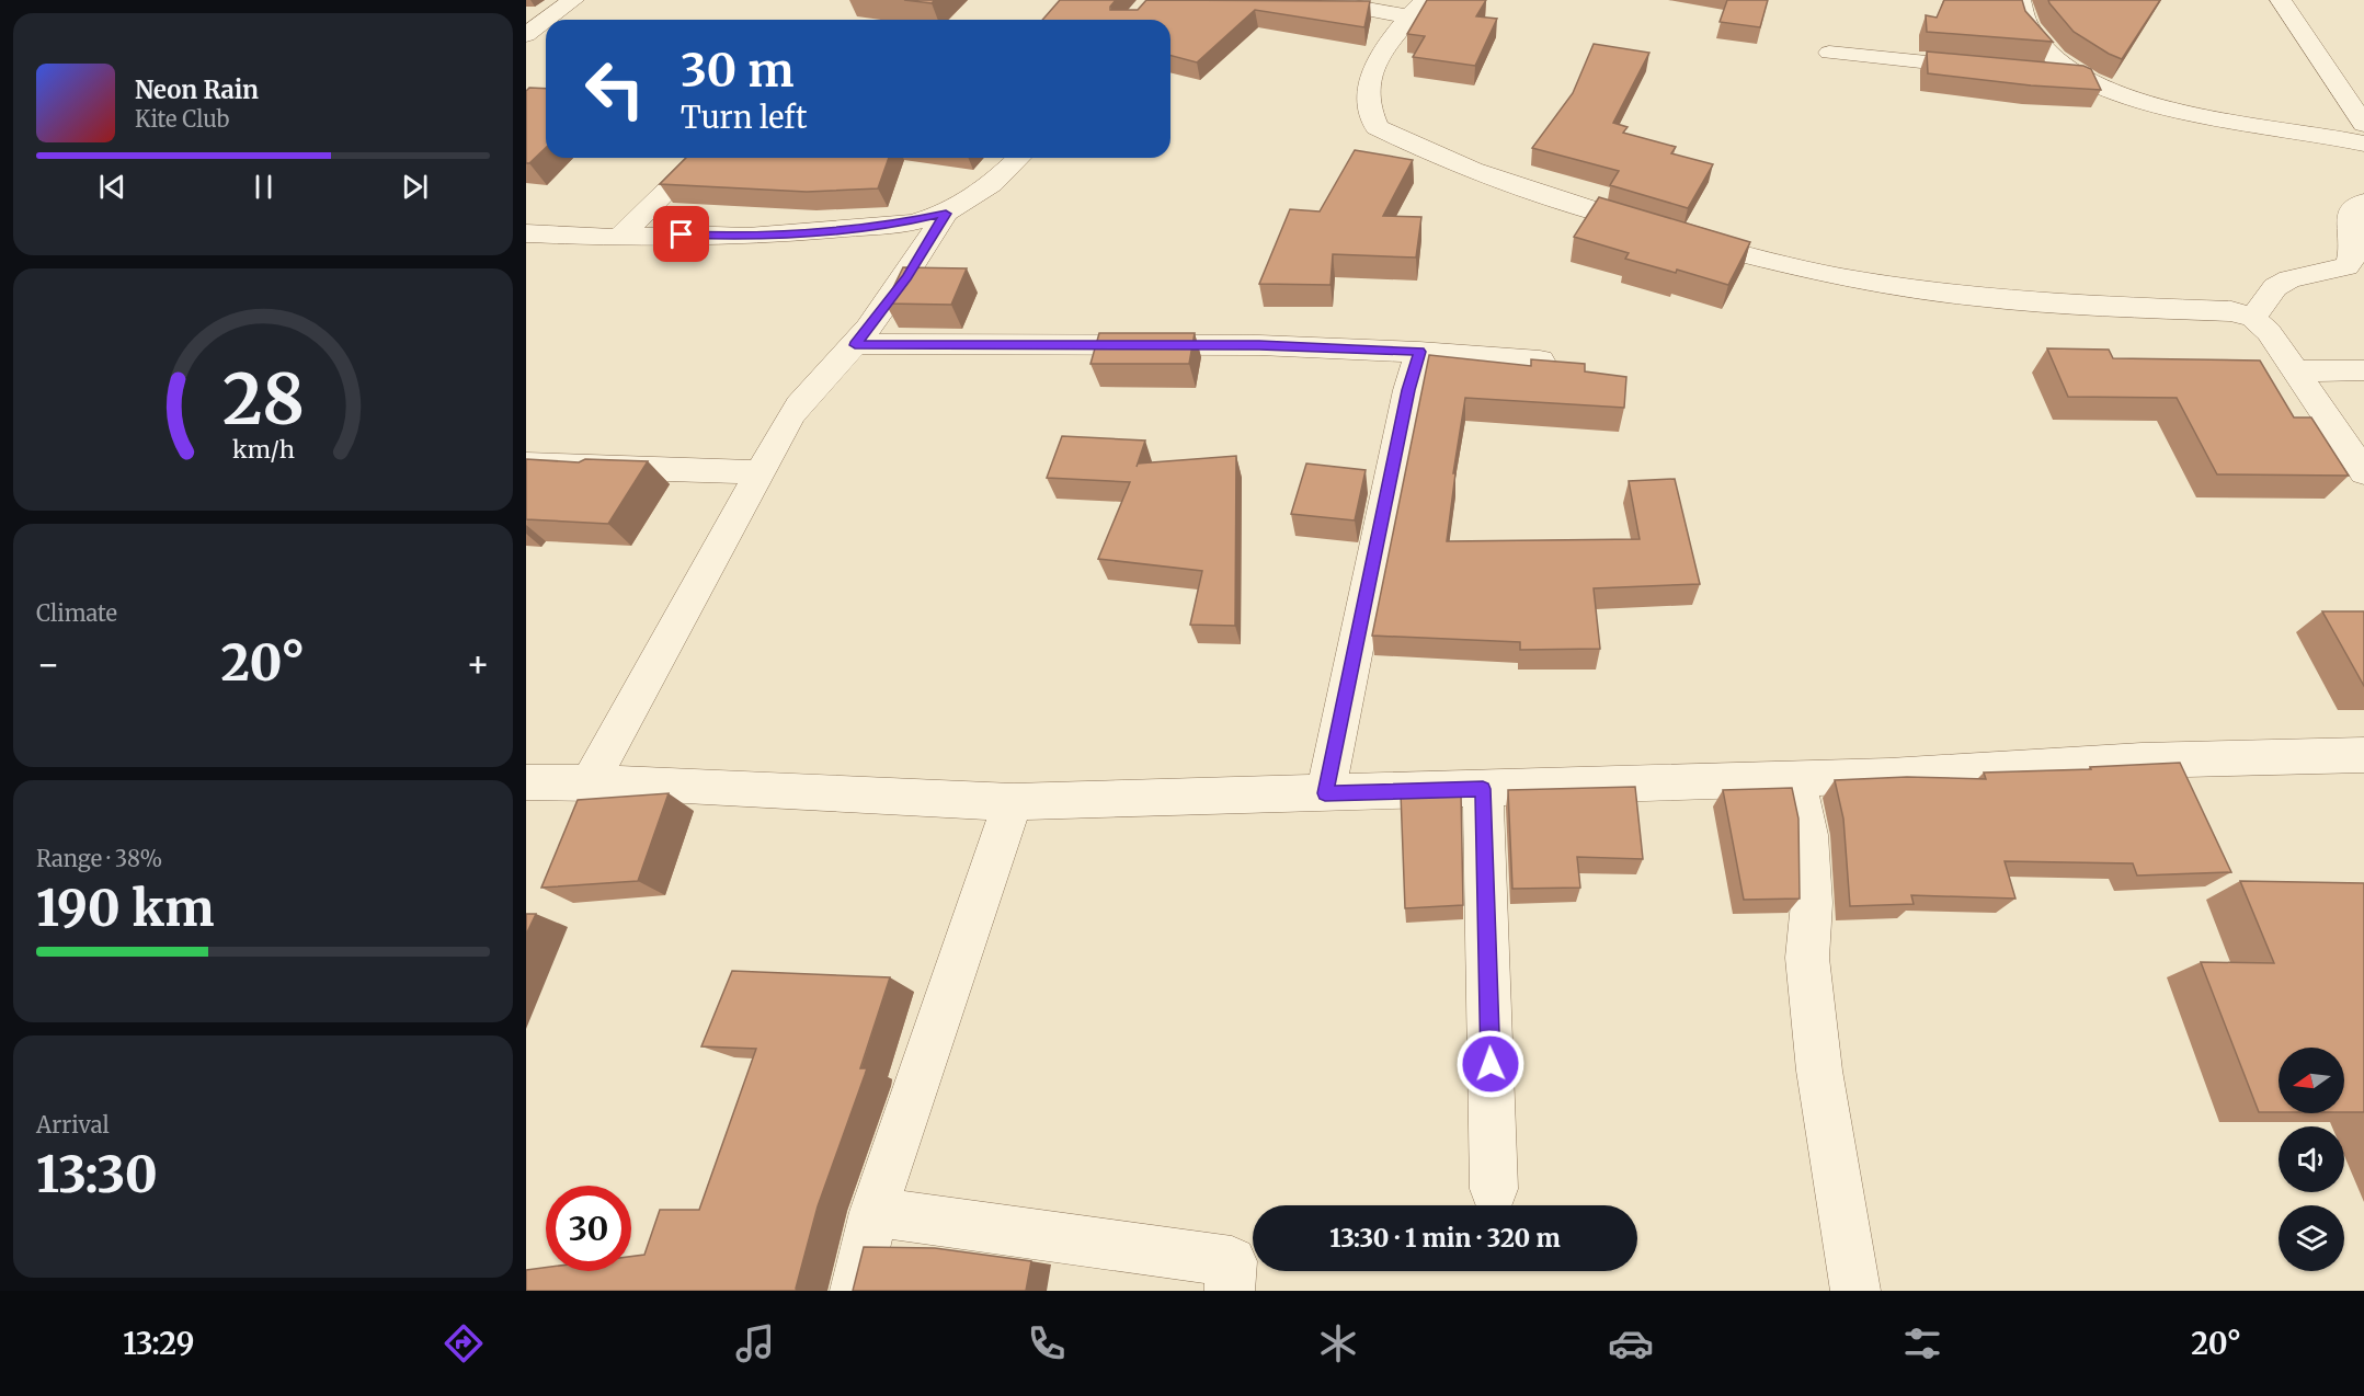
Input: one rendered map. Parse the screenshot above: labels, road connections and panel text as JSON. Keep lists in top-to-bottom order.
{
  "north": "left",
  "page": {
    "turn": ["30 m", "Turn left"],
    "song": ["Neon Rain", "Kite Club"],
    "tile": [
      "Climate",
      ["Range · 38%", "190 km"],
      ["Arrival", "13:30"]
    ],
    "heat": ["−", "20°", "+"],
    "limit": "30",
    "trip": "13:30 · 1 min · 320 m",
    "tabs": ["13:29", "20°"],
    "gauge": ["28", "km/h"]
  }
}
